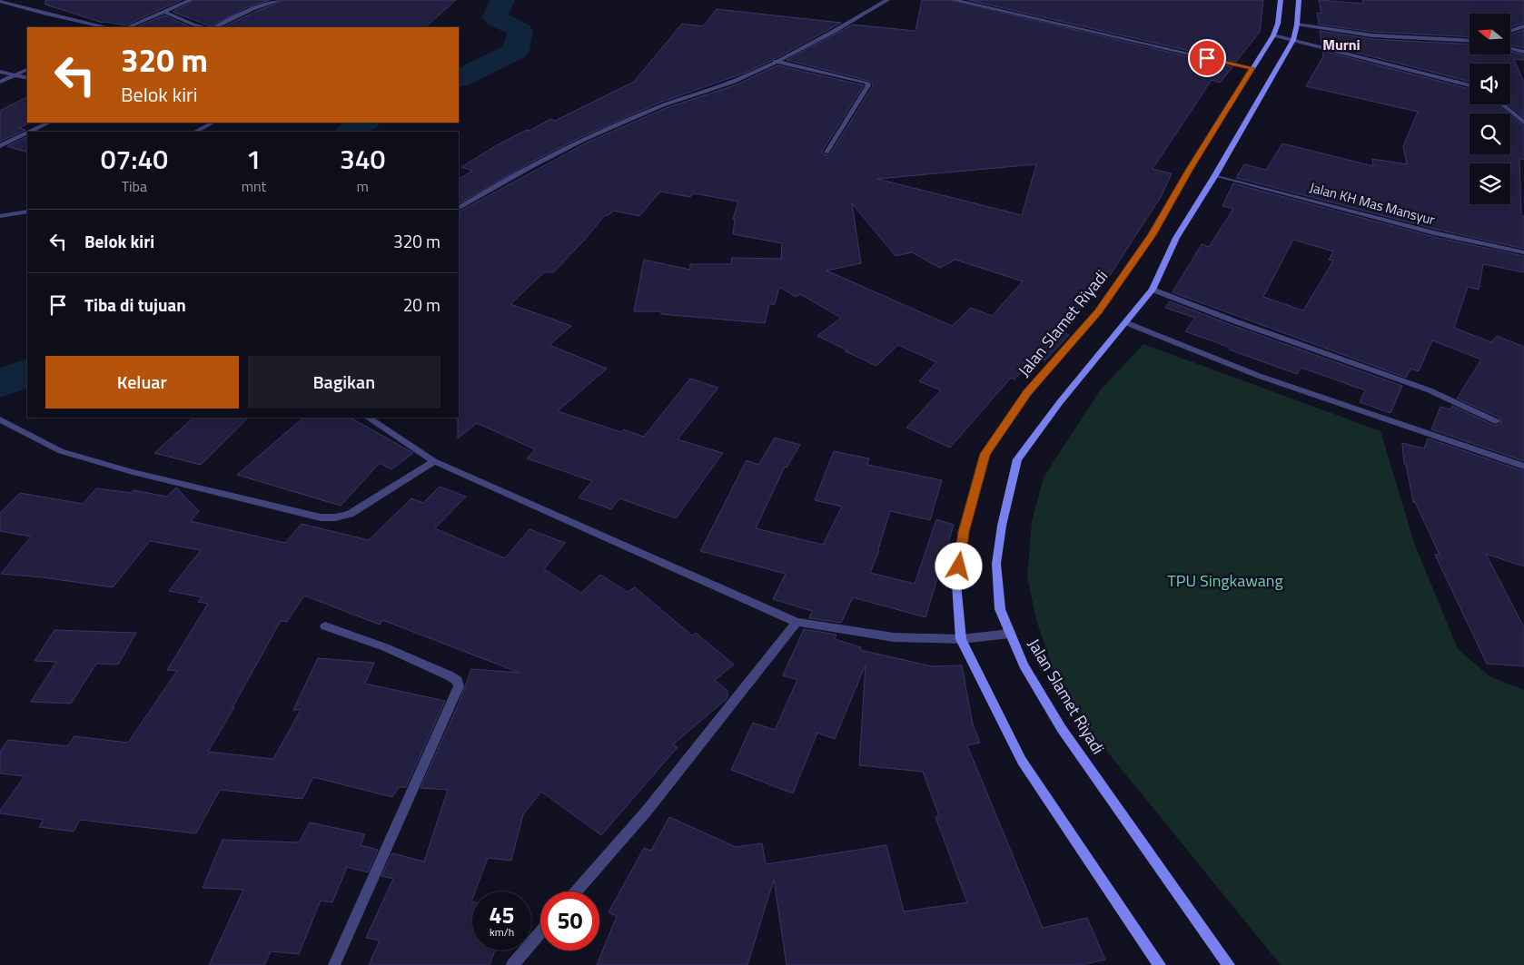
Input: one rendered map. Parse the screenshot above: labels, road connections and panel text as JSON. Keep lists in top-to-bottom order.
{
  "streets": {
    "main road": ["Jalan Slamet Riyadi"],
    "street": ["Jalan KH Mas Mansyur"]
  },
  "crossings": [
    ["Jalan KH Mas Mansyur", "Jalan Slamet Riyadi"]
  ],
  "districts": ["Murni"],
  "parks": ["TPU Singkawang"],
  "north": "left",
  "page": {
    "turn": ["320 m", "Belok kiri"],
    "eta": [
      "07:40",
      "Tiba",
      "1",
      "mnt",
      "340",
      "m"
    ],
    "list": [
      {
        "name": "Belok kiri",
        "value": "320 m"
      },
      {
        "name": "Tiba di tujuan",
        "value": "20 m"
      }
    ],
    "buttons": ["Keluar", "Bagikan"],
    "speed": "45 km/h",
    "limit": "50"
  }
}
